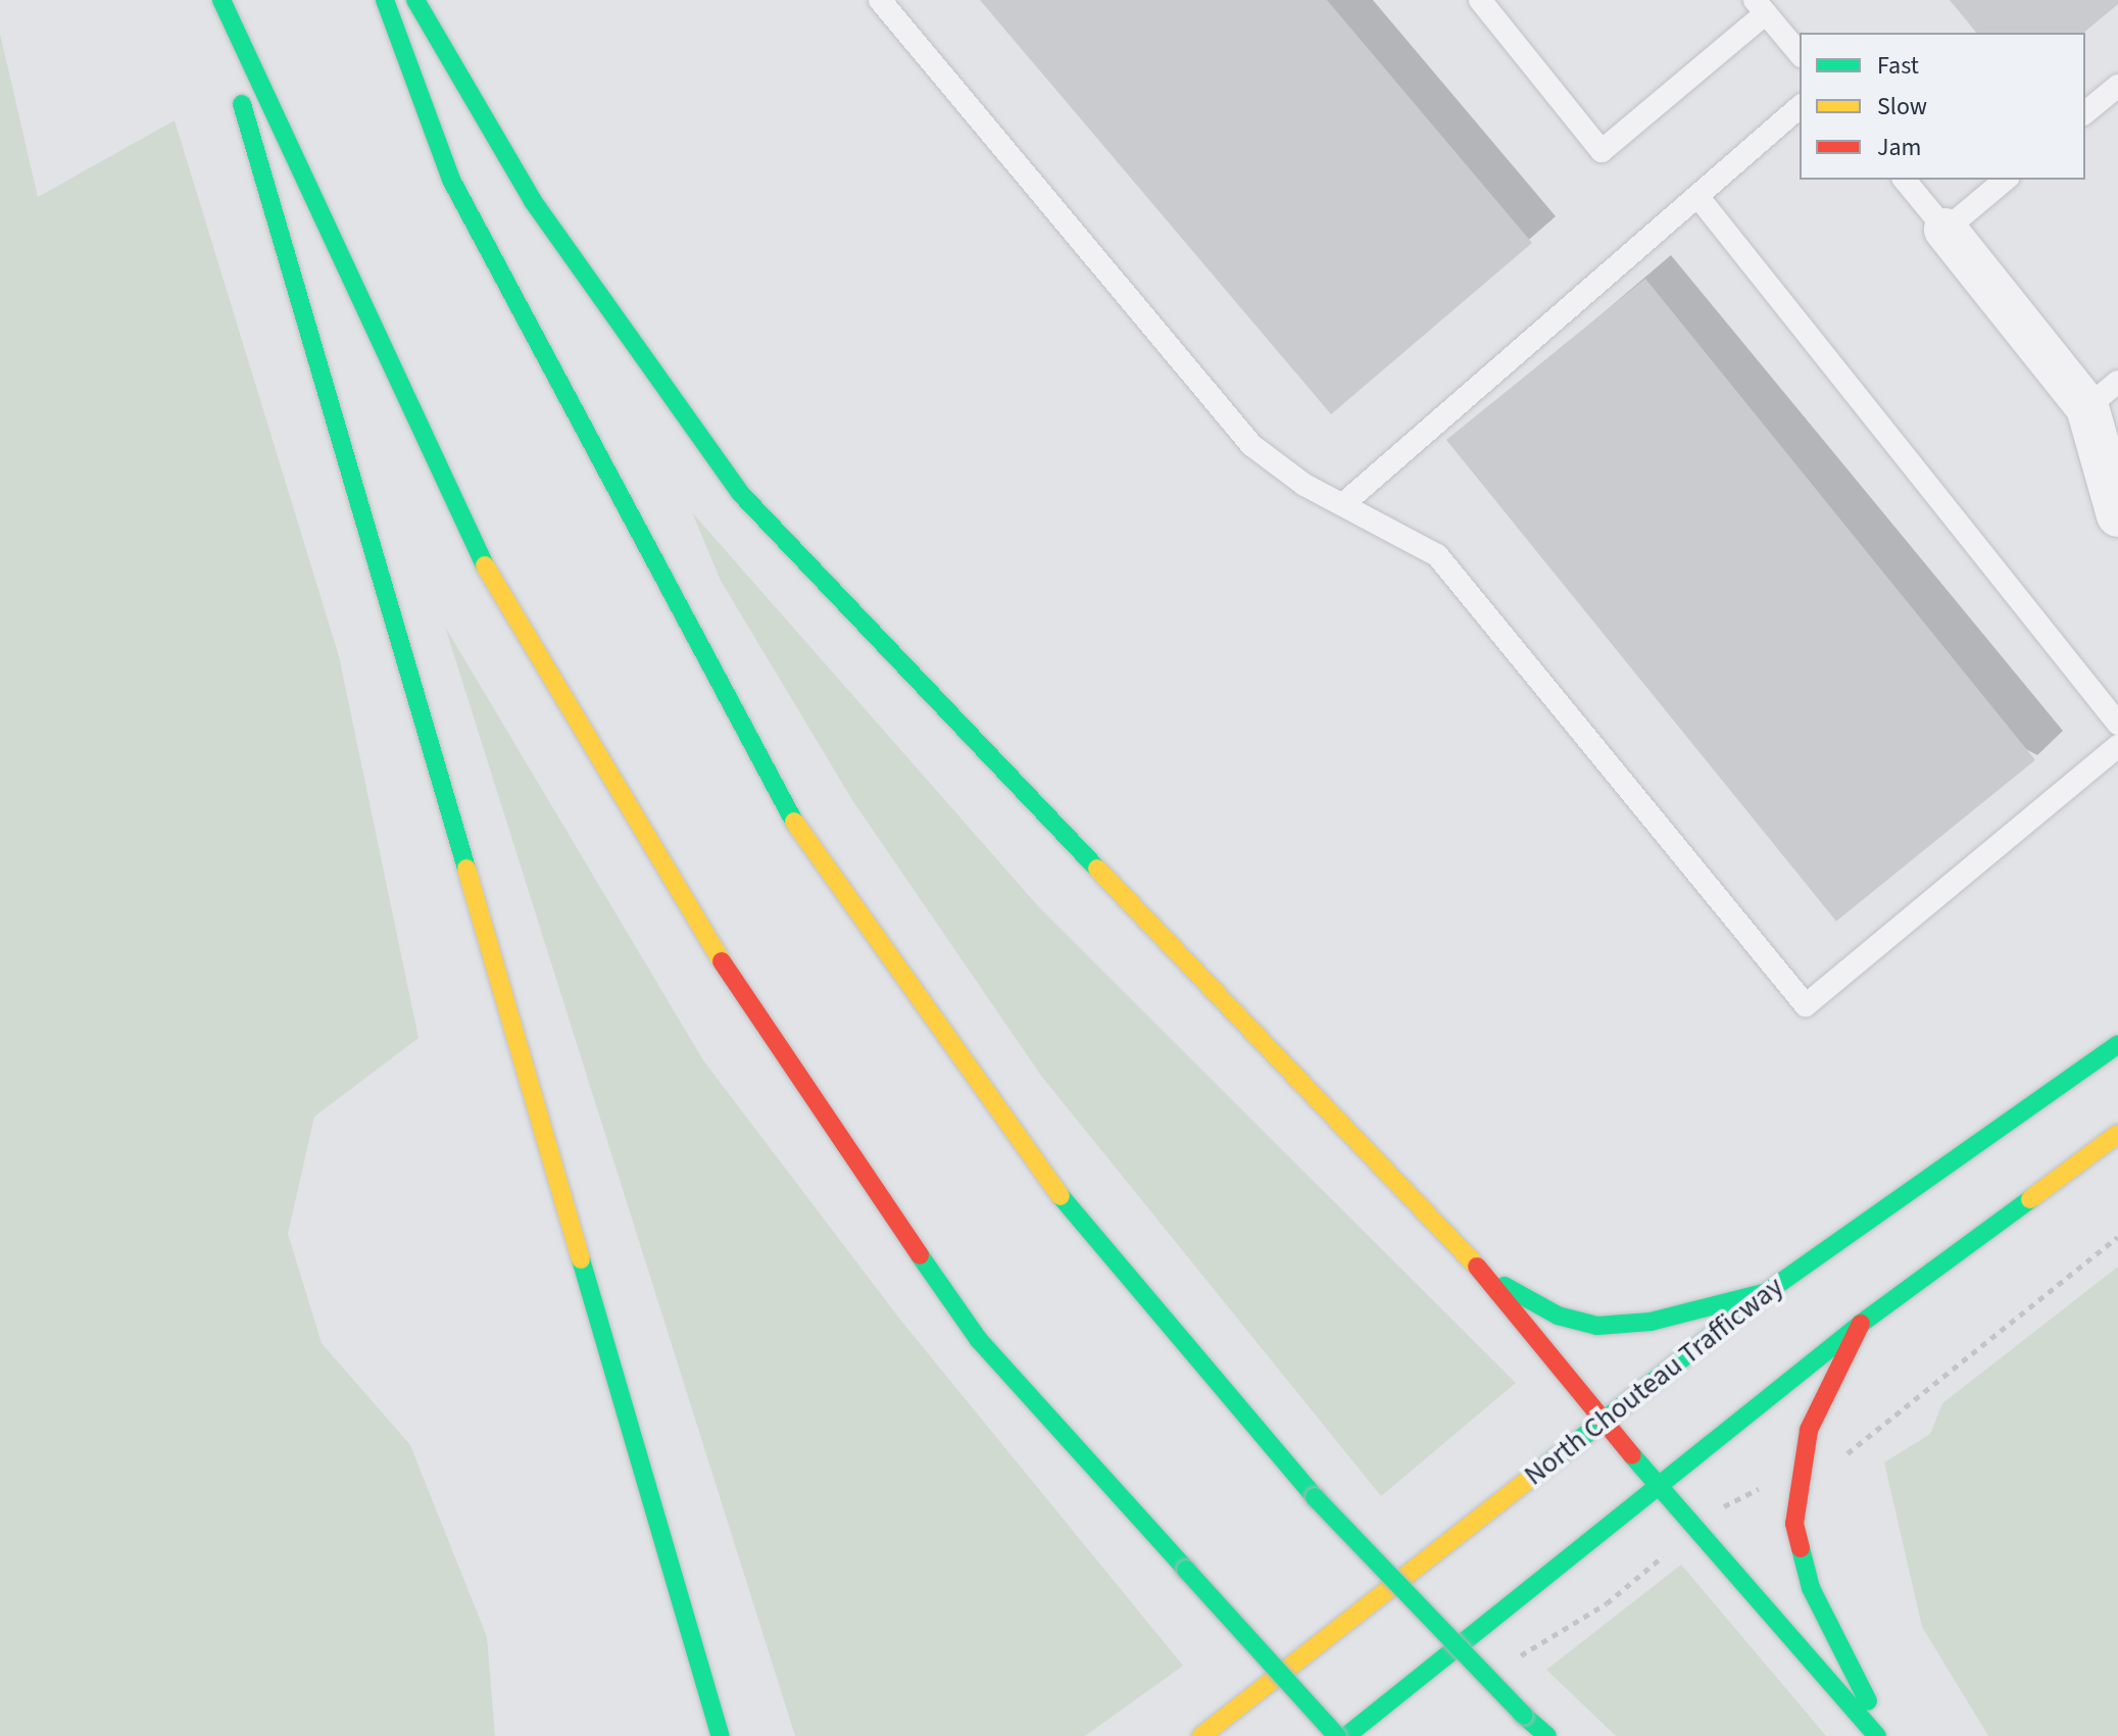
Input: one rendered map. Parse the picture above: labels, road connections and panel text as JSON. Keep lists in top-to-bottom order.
{
  "streets": {
    "main road": ["North Chouteau Trafficway"]
  },
  "legend": ["Fast", "Slow", "Jam"]
}
